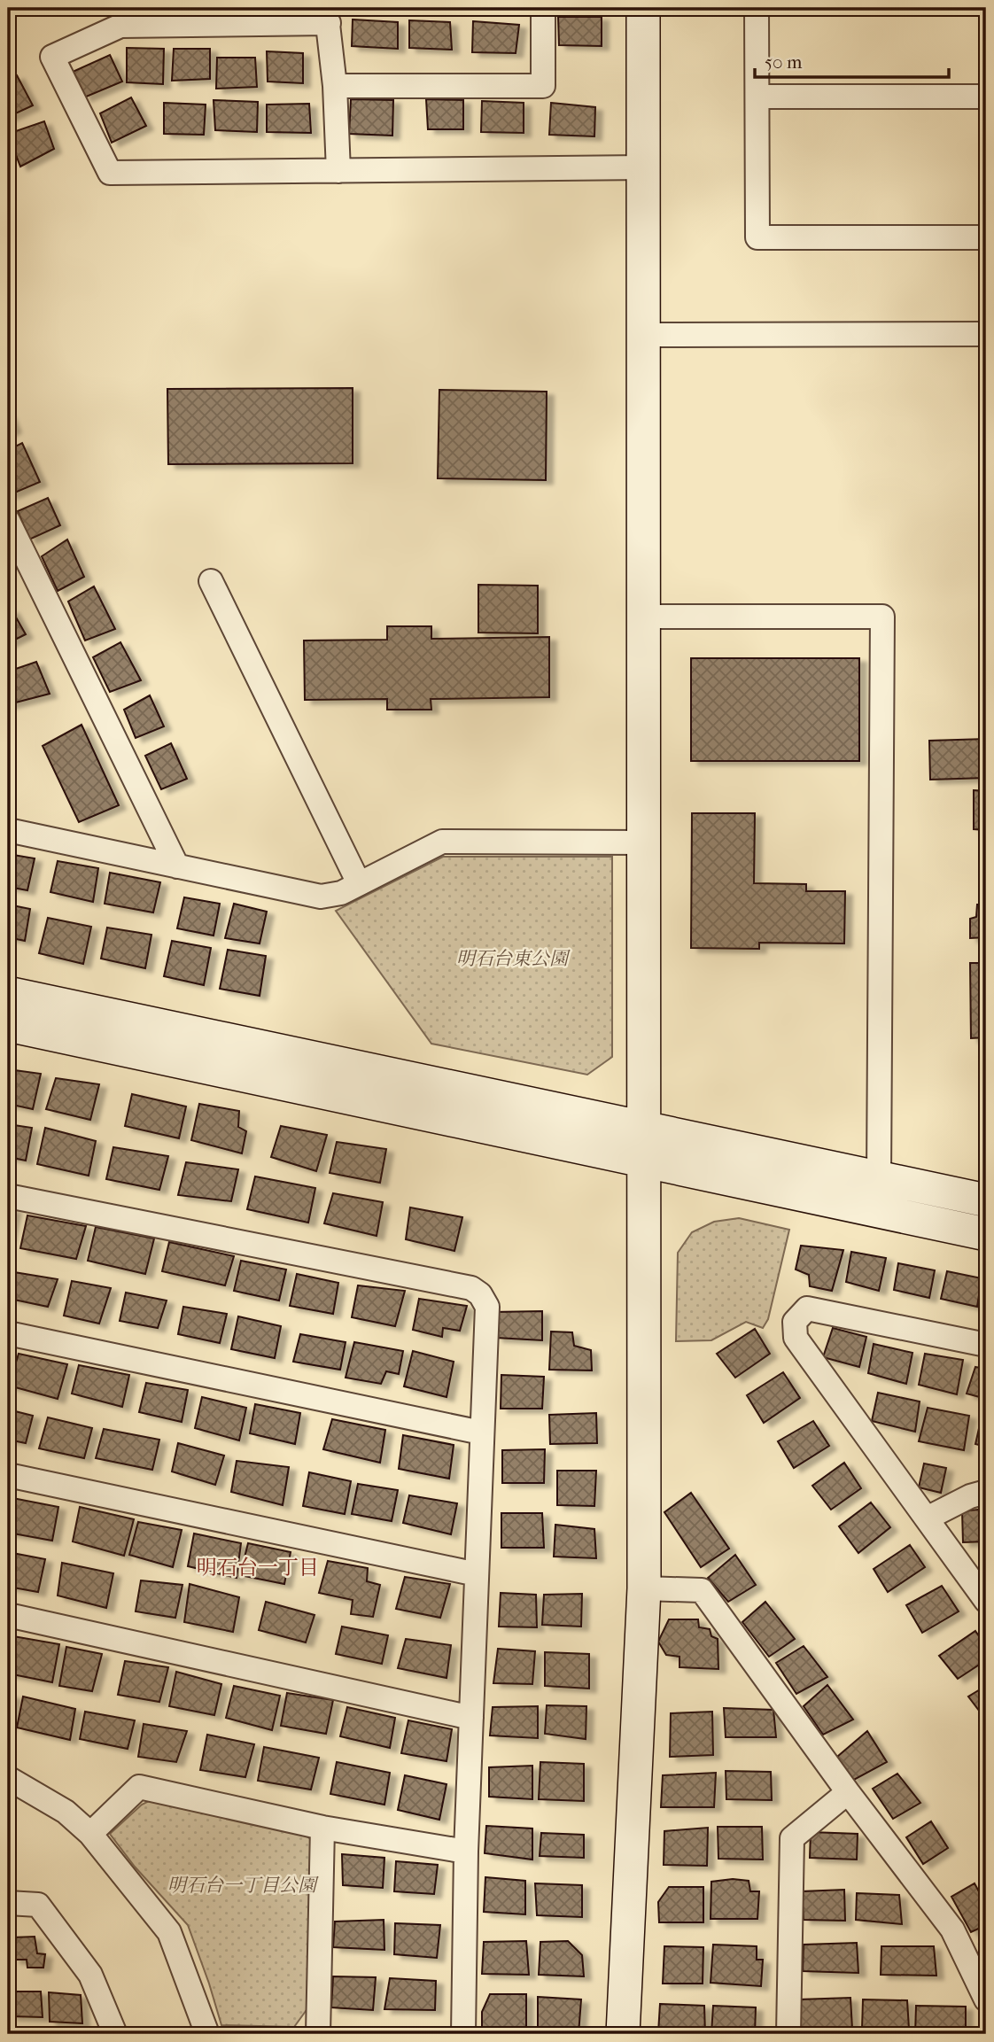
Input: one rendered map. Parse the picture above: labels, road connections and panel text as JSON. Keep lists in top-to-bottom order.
{
  "districts": ["明石台一丁目"],
  "parks": ["明石台東公園", "明石台一丁目公園"],
  "scale_bar": "50 m"
}
